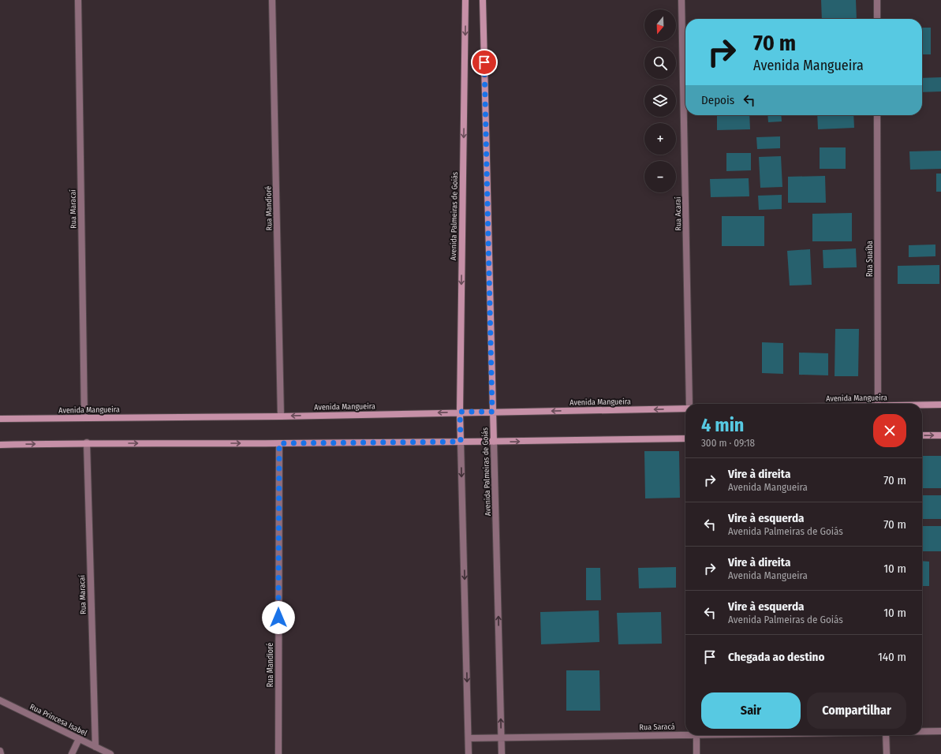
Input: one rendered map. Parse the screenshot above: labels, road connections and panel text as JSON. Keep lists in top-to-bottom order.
{
  "streets": {
    "street": [
      "Rua Mandioré",
      "Rua Maracaí",
      "Rua Acaraí",
      "Avenida Palmeiras de Goiás",
      "Rua Suaíba",
      "Avenida Mangueira",
      "Rua Princesa Isabel",
      "Rua Saracá"
    ]
  },
  "crossings": [
    ["Rua Mandioré", "Avenida Mangueira"],
    ["Rua Maracaí", "Avenida Mangueira"],
    ["Rua Maracaí", "Rua Princesa Isabel"],
    ["Avenida Palmeiras de Goiás", "Avenida Mangueira"],
    ["Avenida Palmeiras de Goiás", "Rua Saracá"]
  ],
  "north": "bottom",
  "page": {
    "map_buttons": ["+", "−"],
    "turn": ["70 m", "Avenida Mangueira"],
    "then": "Depois",
    "heading": ["4 min", "300 m · 09:18"],
    "list": [
      {
        "name": "Vire à direita",
        "note": "Avenida Mangueira",
        "value": "70 m"
      },
      {
        "name": "Vire à esquerda",
        "note": "Avenida Palmeiras de Goiás",
        "value": "70 m"
      },
      {
        "name": "Vire à direita",
        "note": "Avenida Mangueira",
        "value": "10 m"
      },
      {
        "name": "Vire à esquerda",
        "note": "Avenida Palmeiras de Goiás",
        "value": "10 m"
      },
      {
        "name": "Chegada ao destino",
        "value": "140 m"
      }
    ],
    "buttons": ["Sair", "Compartilhar"]
  }
}
